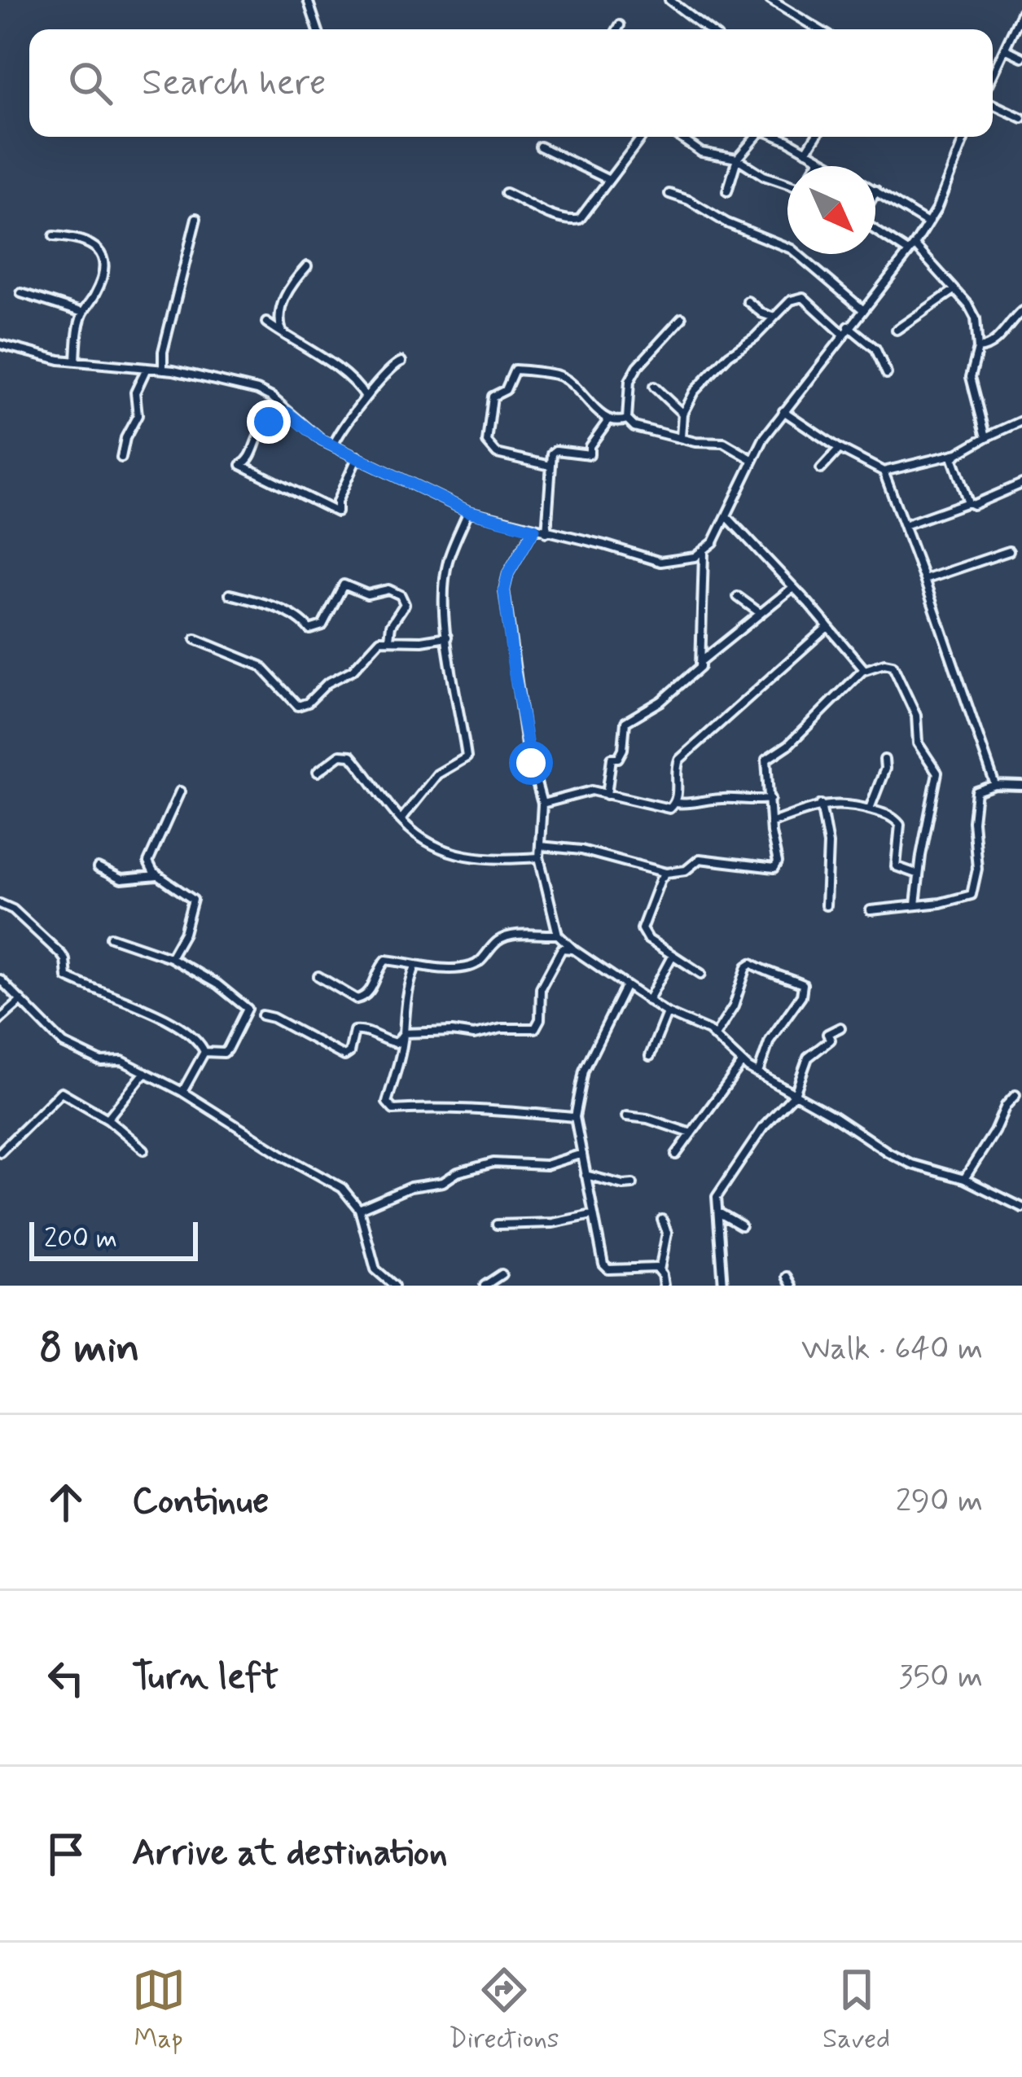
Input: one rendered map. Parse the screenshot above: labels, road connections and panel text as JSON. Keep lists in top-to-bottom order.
{
  "scale_bar": "200 m",
  "north": "bottom right",
  "page": {
    "search": "Search here",
    "scale": "200 m",
    "heading": ["8 min", "Walk · 640 m"],
    "list": [
      ["Continue", "290 m"],
      ["Turn left", "350 m"],
      "Arrive at destination"
    ],
    "nav": ["Map", "Directions", "Saved"]
  }
}
